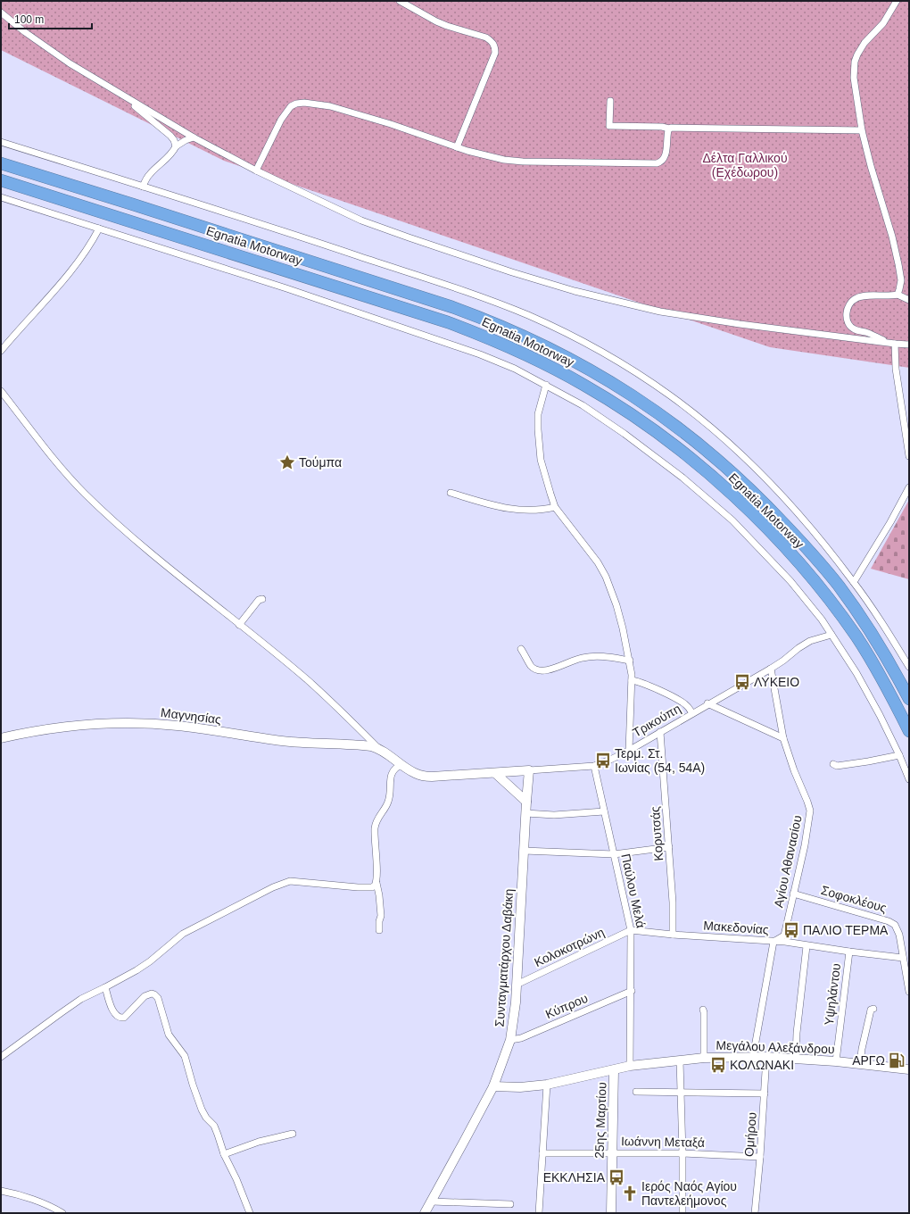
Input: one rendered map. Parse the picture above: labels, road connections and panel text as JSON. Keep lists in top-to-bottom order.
{
  "streets": {
    "highway": ["Egnatia Motorway"],
    "street": [
      "Μαγνησίας",
      "Τρικούπη",
      "Κορυτσάς",
      "Αγίου Αθανασίου",
      "Παύλου Μελά",
      "Σοφοκλέους",
      "Μακεδονίας",
      "Κολοκοτρώνη",
      "Συνταγματάρχου Δαβάκη",
      "Υψηλάντου",
      "Κύπρου",
      "Μεγάλου Αλεξάνδρου",
      "25ης Μαρτίου",
      "Ομήρου",
      "Ιωάννη Μεταξά"
    ]
  },
  "crossings": [
    ["Μαγνησίας", "Τρικούπη"],
    ["Τρικούπη", "Κορυτσάς"],
    ["Τρικούπη", "Αγίου Αθανασίου"],
    ["Τρικούπη", "Παύλου Μελά"],
    ["Τρικούπη", "Συνταγματάρχου Δαβάκη"],
    ["Κορυτσάς", "Μακεδονίας"],
    ["Αγίου Αθανασίου", "Σοφοκλέους"],
    ["Αγίου Αθανασίου", "Μακεδονίας"],
    ["Παύλου Μελά", "Μακεδονίας"],
    ["Παύλου Μελά", "Κολοκοτρώνη"],
    ["Παύλου Μελά", "Κύπρου"],
    ["Παύλου Μελά", "Μεγάλου Αλεξάνδρου"],
    ["Σοφοκλέους", "Μακεδονίας"],
    ["Μακεδονίας", "Κολοκοτρώνη"],
    ["Μακεδονίας", "Υψηλάντου"],
    ["Κολοκοτρώνη", "Συνταγματάρχου Δαβάκη"],
    ["Συνταγματάρχου Δαβάκη", "Κύπρου"],
    ["Συνταγματάρχου Δαβάκη", "Μεγάλου Αλεξάνδρου"],
    ["Υψηλάντου", "Μεγάλου Αλεξάνδρου"],
    ["Μεγάλου Αλεξάνδρου", "25ης Μαρτίου"],
    ["Μεγάλου Αλεξάνδρου", "Ομήρου"],
    ["25ης Μαρτίου", "Ιωάννη Μεταξά"],
    ["Ομήρου", "Ιωάννη Μεταξά"]
  ],
  "parks": ["Δέλτα Γαλλικού (Εχέδωρου)"],
  "places": {
    "place": ["Τούμπα"],
    "bus stop": [
      "ΛΥΚΕΙΟ",
      "Τερμ. Στ. Ιωνίας (54, 54Α)",
      "ΠΑΛΙΟ ΤΕΡΜΑ",
      "ΚΟΛΩΝΑΚΙ",
      "ΕΚΚΛΗΣΙΑ"
    ],
    "fuel station": ["ΑΡΓΩ"],
    "church": ["Ιερός Ναός Αγίου Παντελεήμονος"]
  },
  "scale_bar": "100 m"
}
